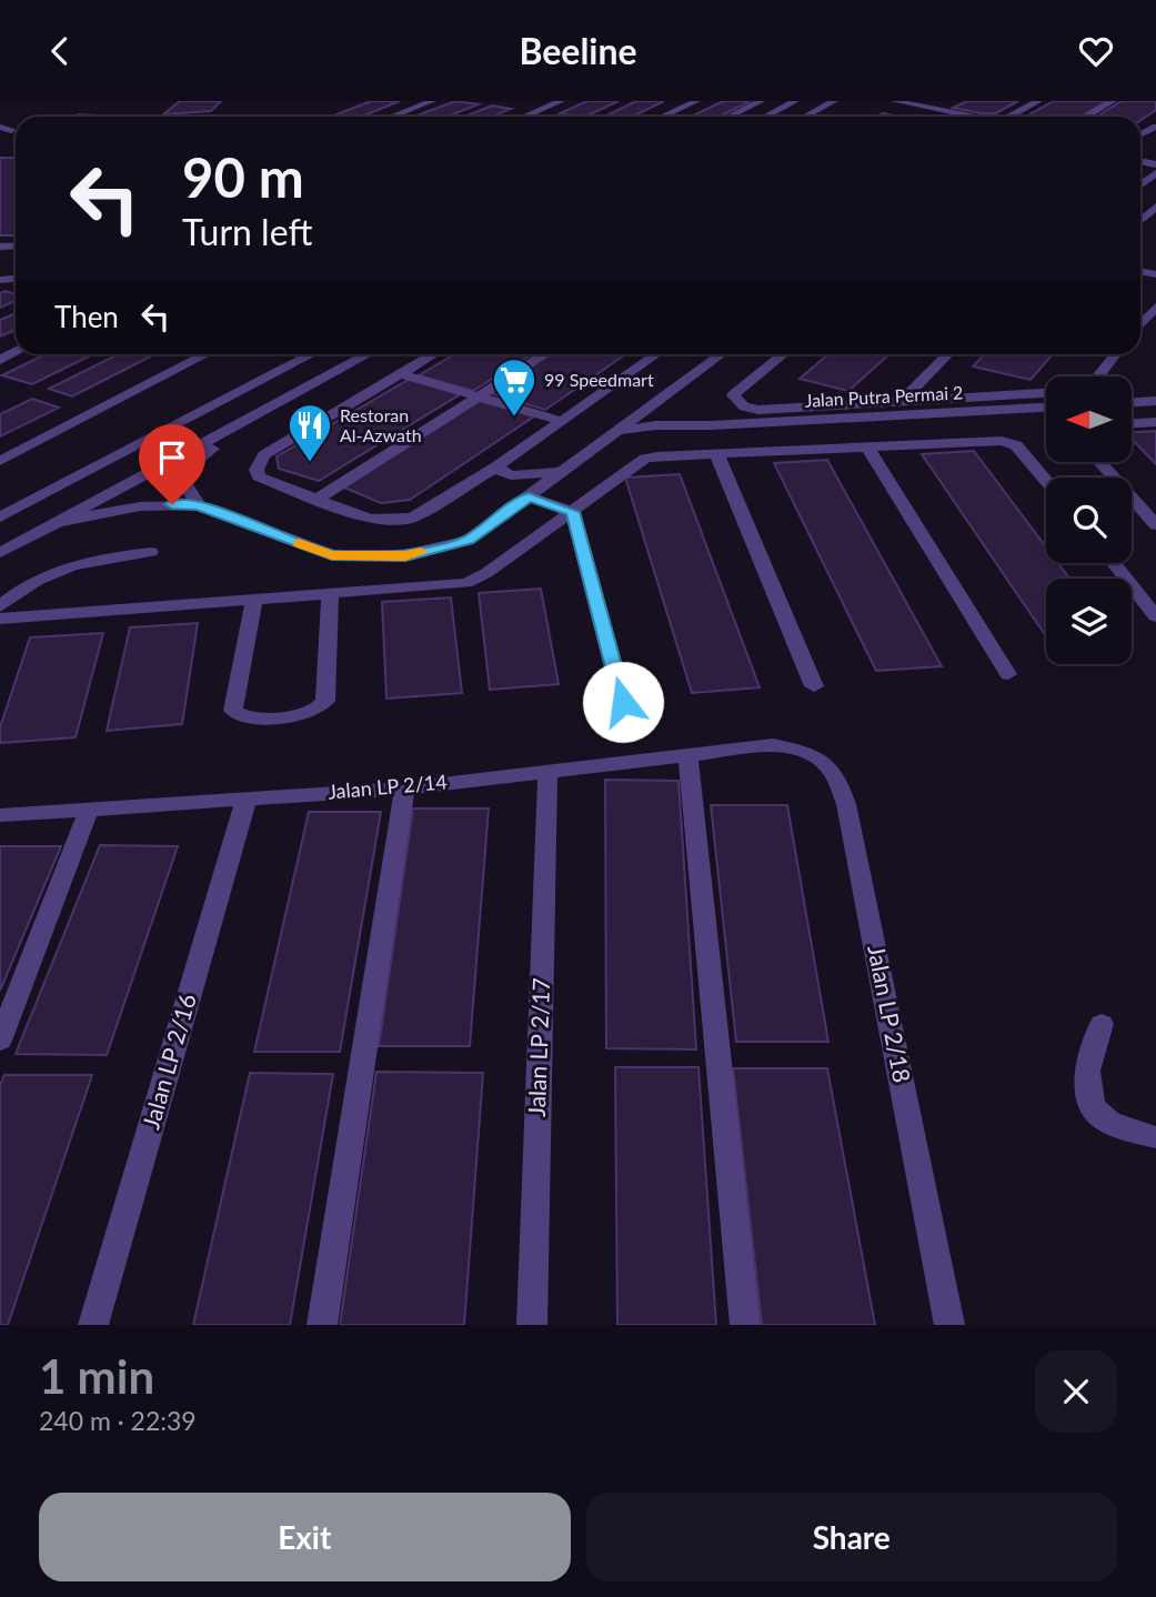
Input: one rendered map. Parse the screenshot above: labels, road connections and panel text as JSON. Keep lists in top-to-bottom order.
{
  "streets": {
    "street": [
      "Jalan Putra Permai 2",
      "Jalan LP 2/14",
      "Jalan LP 2/18",
      "Jalan LP 2/17",
      "Jalan LP 2/16"
    ]
  },
  "crossings": [
    ["Jalan LP 2/14", "Jalan LP 2/18"],
    ["Jalan LP 2/14", "Jalan LP 2/17"],
    ["Jalan LP 2/14", "Jalan LP 2/16"]
  ],
  "places": {
    "supermarket": ["99 Speedmart"],
    "restaurant": ["Restoran Al-Azwath"]
  },
  "north": "left",
  "page": {
    "header": "Beeline",
    "turn": ["90 m", "Turn left"],
    "then": "Then",
    "heading": ["1 min", "240 m · 22:39"],
    "buttons": ["Exit", "Share"]
  }
}
